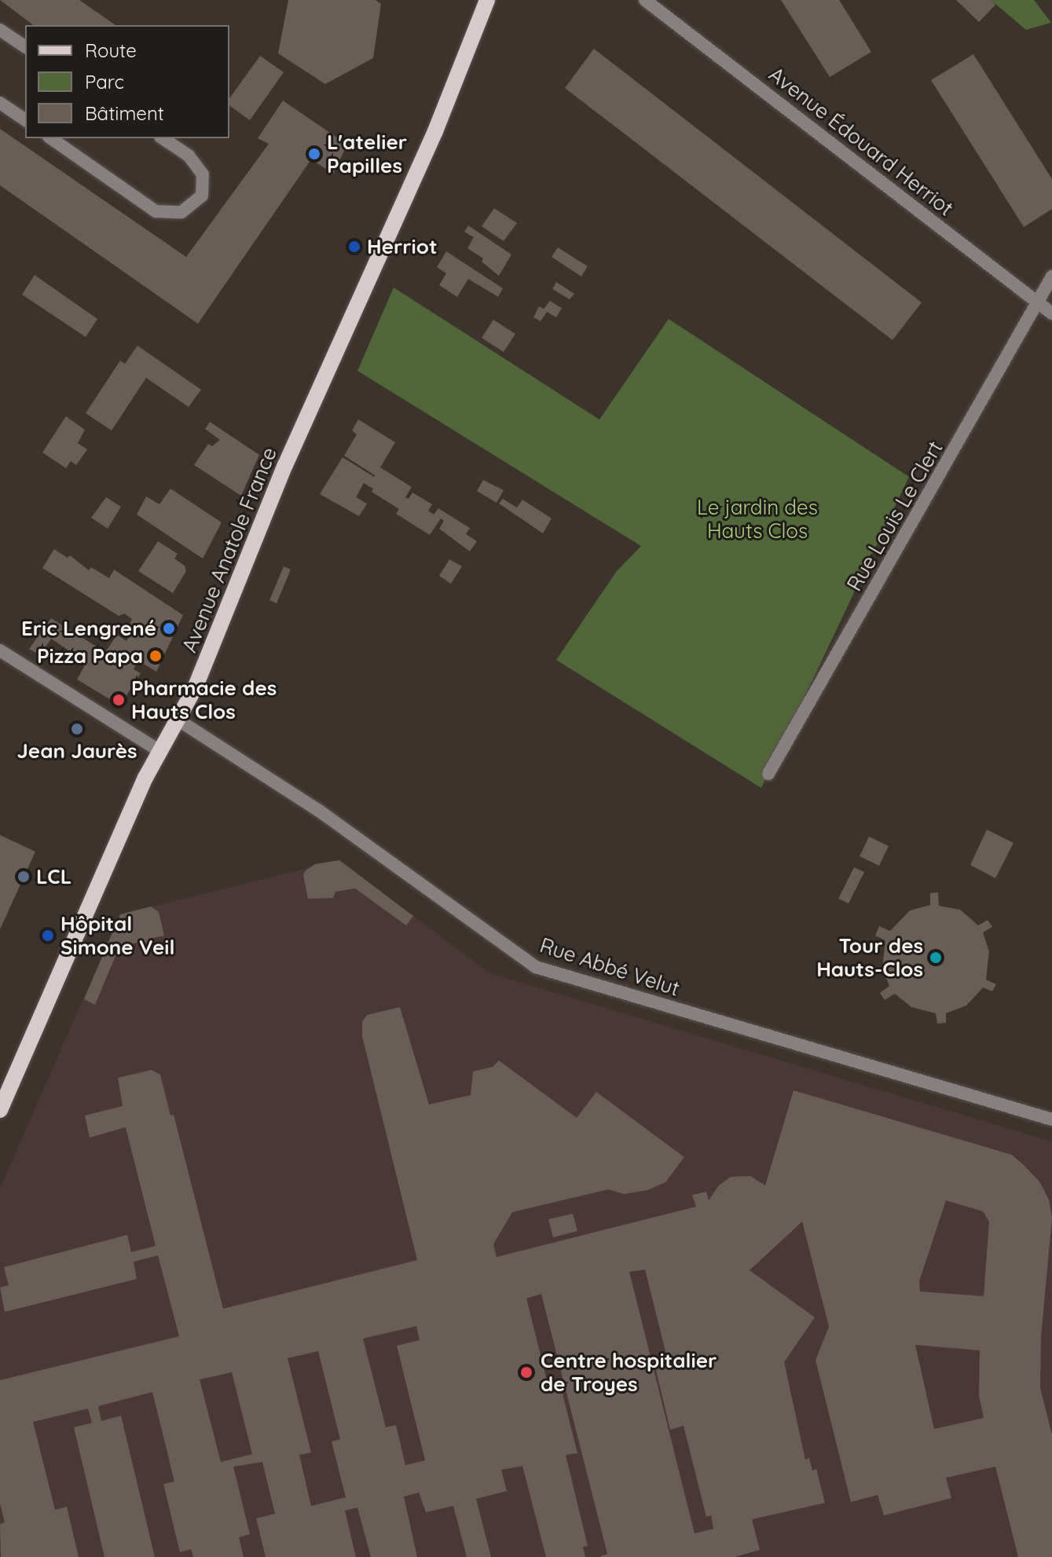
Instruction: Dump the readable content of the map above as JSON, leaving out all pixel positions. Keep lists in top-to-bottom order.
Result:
{
  "streets": {
    "main road": ["Avenue Anatole France"],
    "street": ["Avenue Édouard Herriot", "Rue Louis Le Clert", "Rue Abbé Velut"]
  },
  "crossings": [
    ["Avenue Édouard Herriot", "Rue Louis Le Clert"],
    ["Avenue Anatole France", "Rue Abbé Velut"]
  ],
  "parks": ["Le jardin des Hauts Clos"],
  "places": [
    "L'atelier Papilles",
    "Herriot",
    "Eric Lengrené",
    "Pizza Papa",
    "Pharmacie des Hauts Clos",
    "Jean Jaurès",
    "LCL",
    "Hôpital Simone Veil",
    "Tour des Hauts-Clos",
    "Centre hospitalier de Troyes"
  ],
  "legend": ["Route", "Parc", "Bâtiment"]
}
